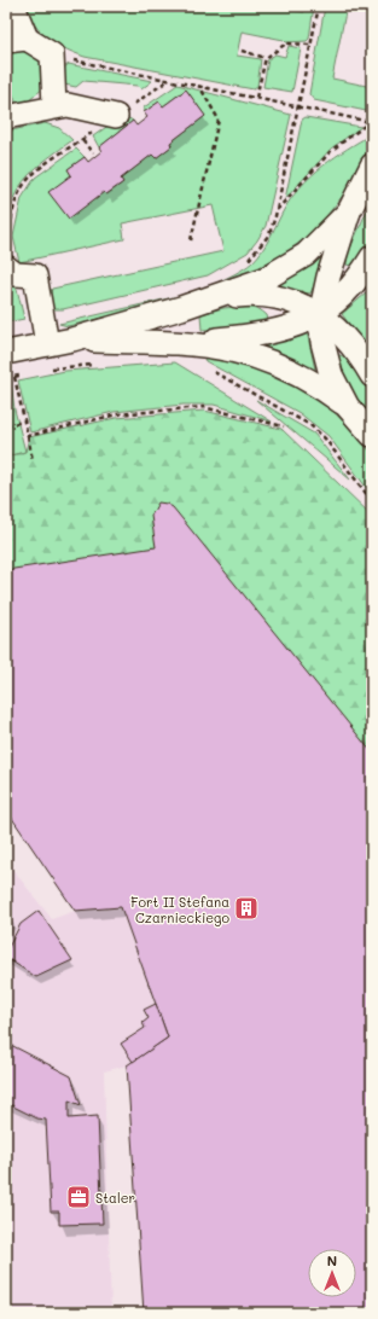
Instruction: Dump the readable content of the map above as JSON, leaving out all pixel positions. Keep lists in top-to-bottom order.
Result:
{
  "places": {
    "building": ["Fort II Stefana Czarnieckiego"],
    "office": ["Staler"]
  },
  "north": "top"
}
